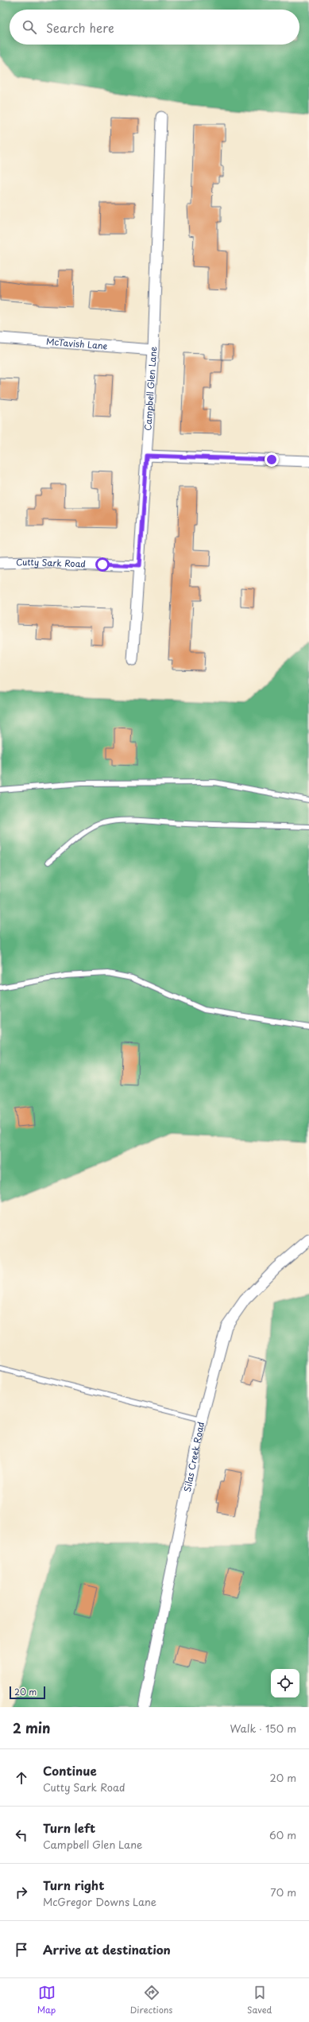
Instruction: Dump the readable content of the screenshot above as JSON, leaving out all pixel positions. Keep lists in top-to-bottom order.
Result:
{
  "streets": {
    "street": [
      "McTavish Lane",
      "Campbell Glen Lane",
      "Cutty Sark Road",
      "Silas Creek Road"
    ]
  },
  "crossings": [
    ["McTavish Lane", "Campbell Glen Lane"],
    ["Campbell Glen Lane", "Cutty Sark Road"]
  ],
  "scale_bar": "20 m",
  "page": {
    "search": "Search here",
    "scale": "20 m",
    "heading": ["2 min", "Walk · 150 m"],
    "list": [
      ["Continue", "Cutty Sark Road", "20 m"],
      ["Turn left", "Campbell Glen Lane", "60 m"],
      ["Turn right", "McGregor Downs Lane", "70 m"],
      "Arrive at destination"
    ],
    "nav": ["Map", "Directions", "Saved"]
  }
}
